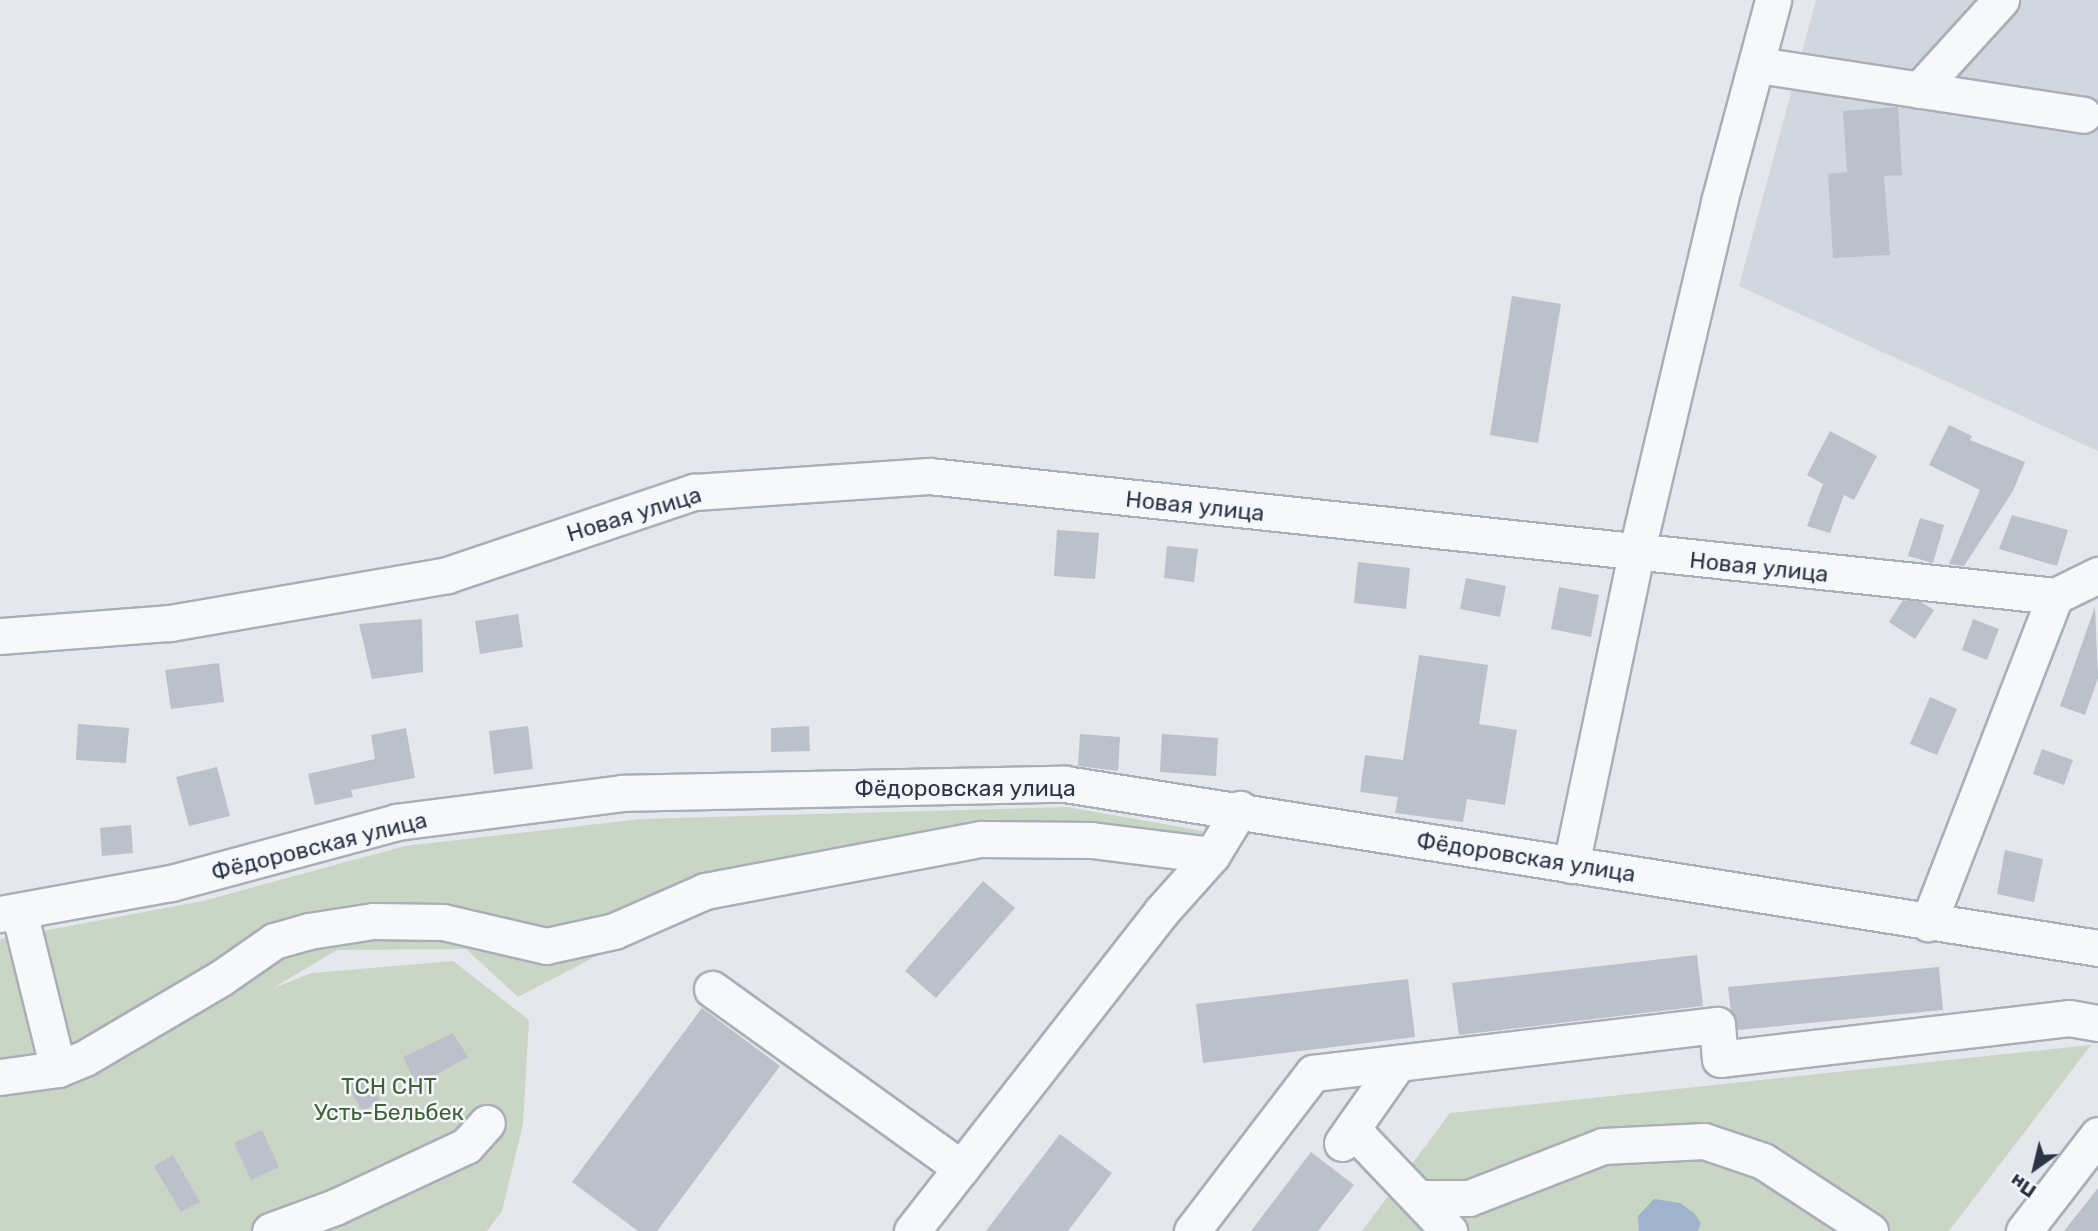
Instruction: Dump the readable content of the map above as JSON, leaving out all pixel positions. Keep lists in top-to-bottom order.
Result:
{
  "streets": {
    "street": ["Новая улица", "Фёдоровская улица"]
  },
  "parks": ["ТСН СНТ Усть-Бельбек"],
  "north": "bottom left"
}
